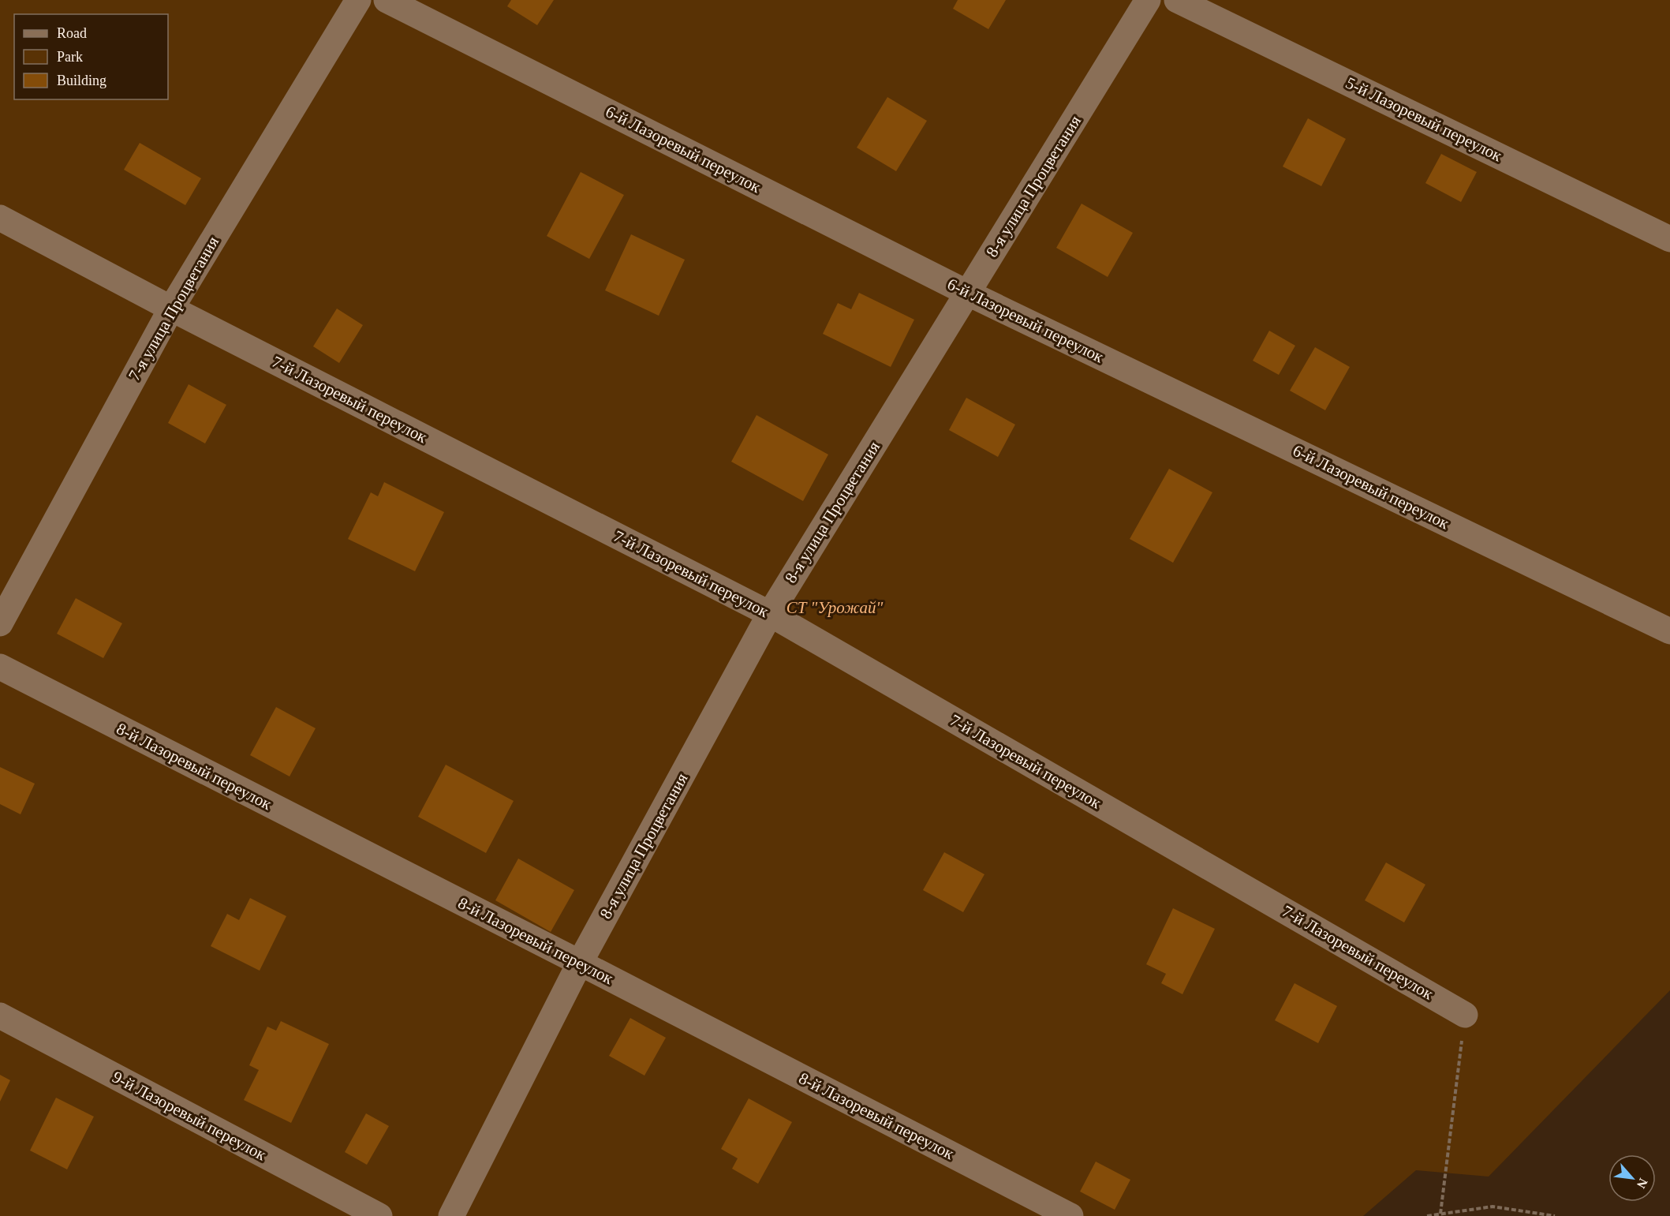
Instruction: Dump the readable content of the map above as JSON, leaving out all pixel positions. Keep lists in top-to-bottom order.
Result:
{
  "streets": {
    "lane": [
      "5-й Лазоревый переулок",
      "6-й Лазоревый переулок",
      "8-я улица Процветания",
      "7-я улица Процветания",
      "7-й Лазоревый переулок",
      "8-й Лазоревый переулок",
      "9-й Лазоревый переулок"
    ]
  },
  "crossings": [
    ["6-й Лазоревый переулок", "8-я улица Процветания"],
    ["8-я улица Процветания", "7-й Лазоревый переулок"],
    ["8-я улица Процветания", "8-й Лазоревый переулок"],
    ["7-я улица Процветания", "7-й Лазоревый переулок"]
  ],
  "parks": ["СТ \"Урожай\""],
  "legend": ["Road", "Park", "Building"],
  "north": "bottom right"
}
